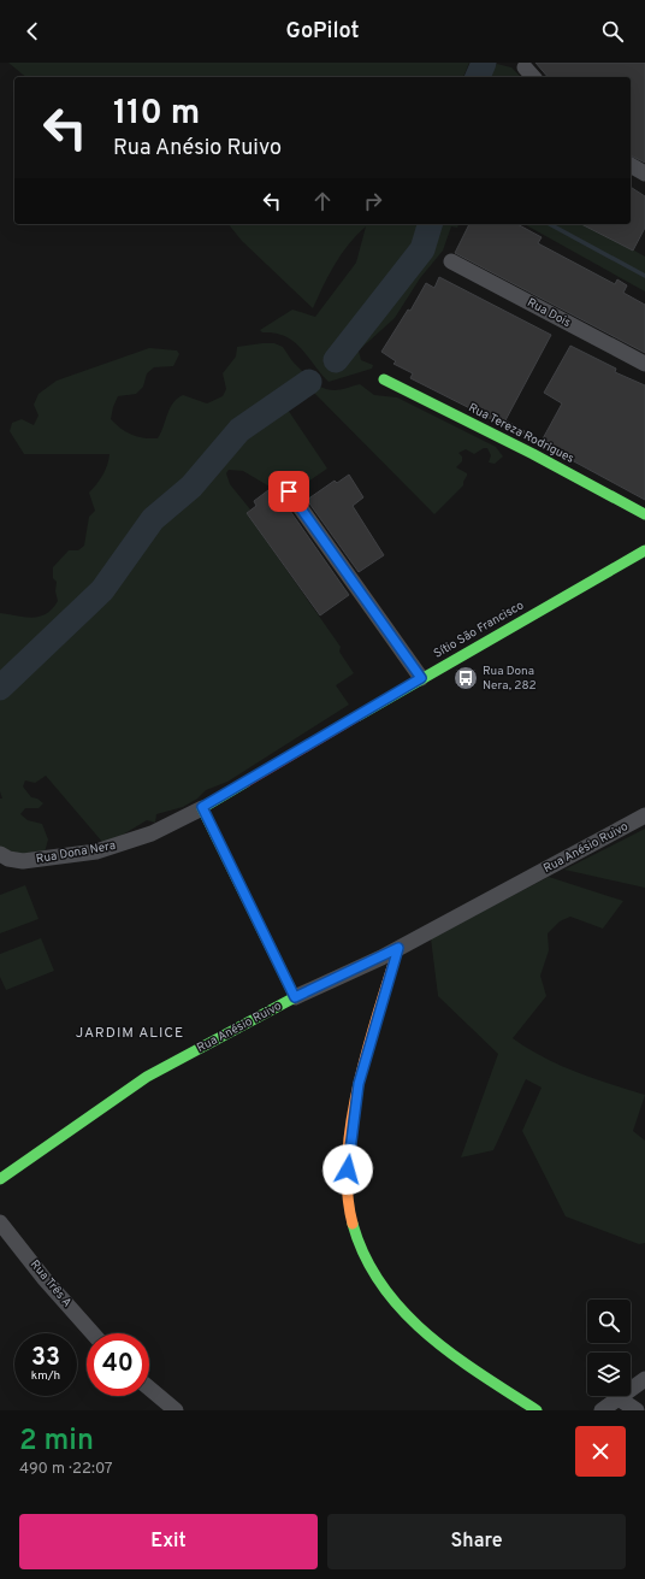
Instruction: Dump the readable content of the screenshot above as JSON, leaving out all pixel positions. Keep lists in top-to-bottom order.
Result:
{
  "streets": {
    "street": [
      "Rua Dois",
      "Rua Tereza Rodrigues",
      "Sítio São Francisco",
      "Rua Anésio Ruivo",
      "Rua Dona Nera",
      "Rua Três A"
    ]
  },
  "crossings": [
    ["Sítio São Francisco", "Rua Dona Nera"]
  ],
  "districts": ["JARDIM ALICE"],
  "places": {
    "bus stop": ["Rua Dona Nera, 282"]
  },
  "page": {
    "header": "GoPilot",
    "turn": ["110 m", "Rua Anésio Ruivo"],
    "speed": "33 km/h",
    "limit": "40",
    "heading": ["2 min", "490 m · 22:07"],
    "buttons": ["Exit", "Share"]
  }
}
